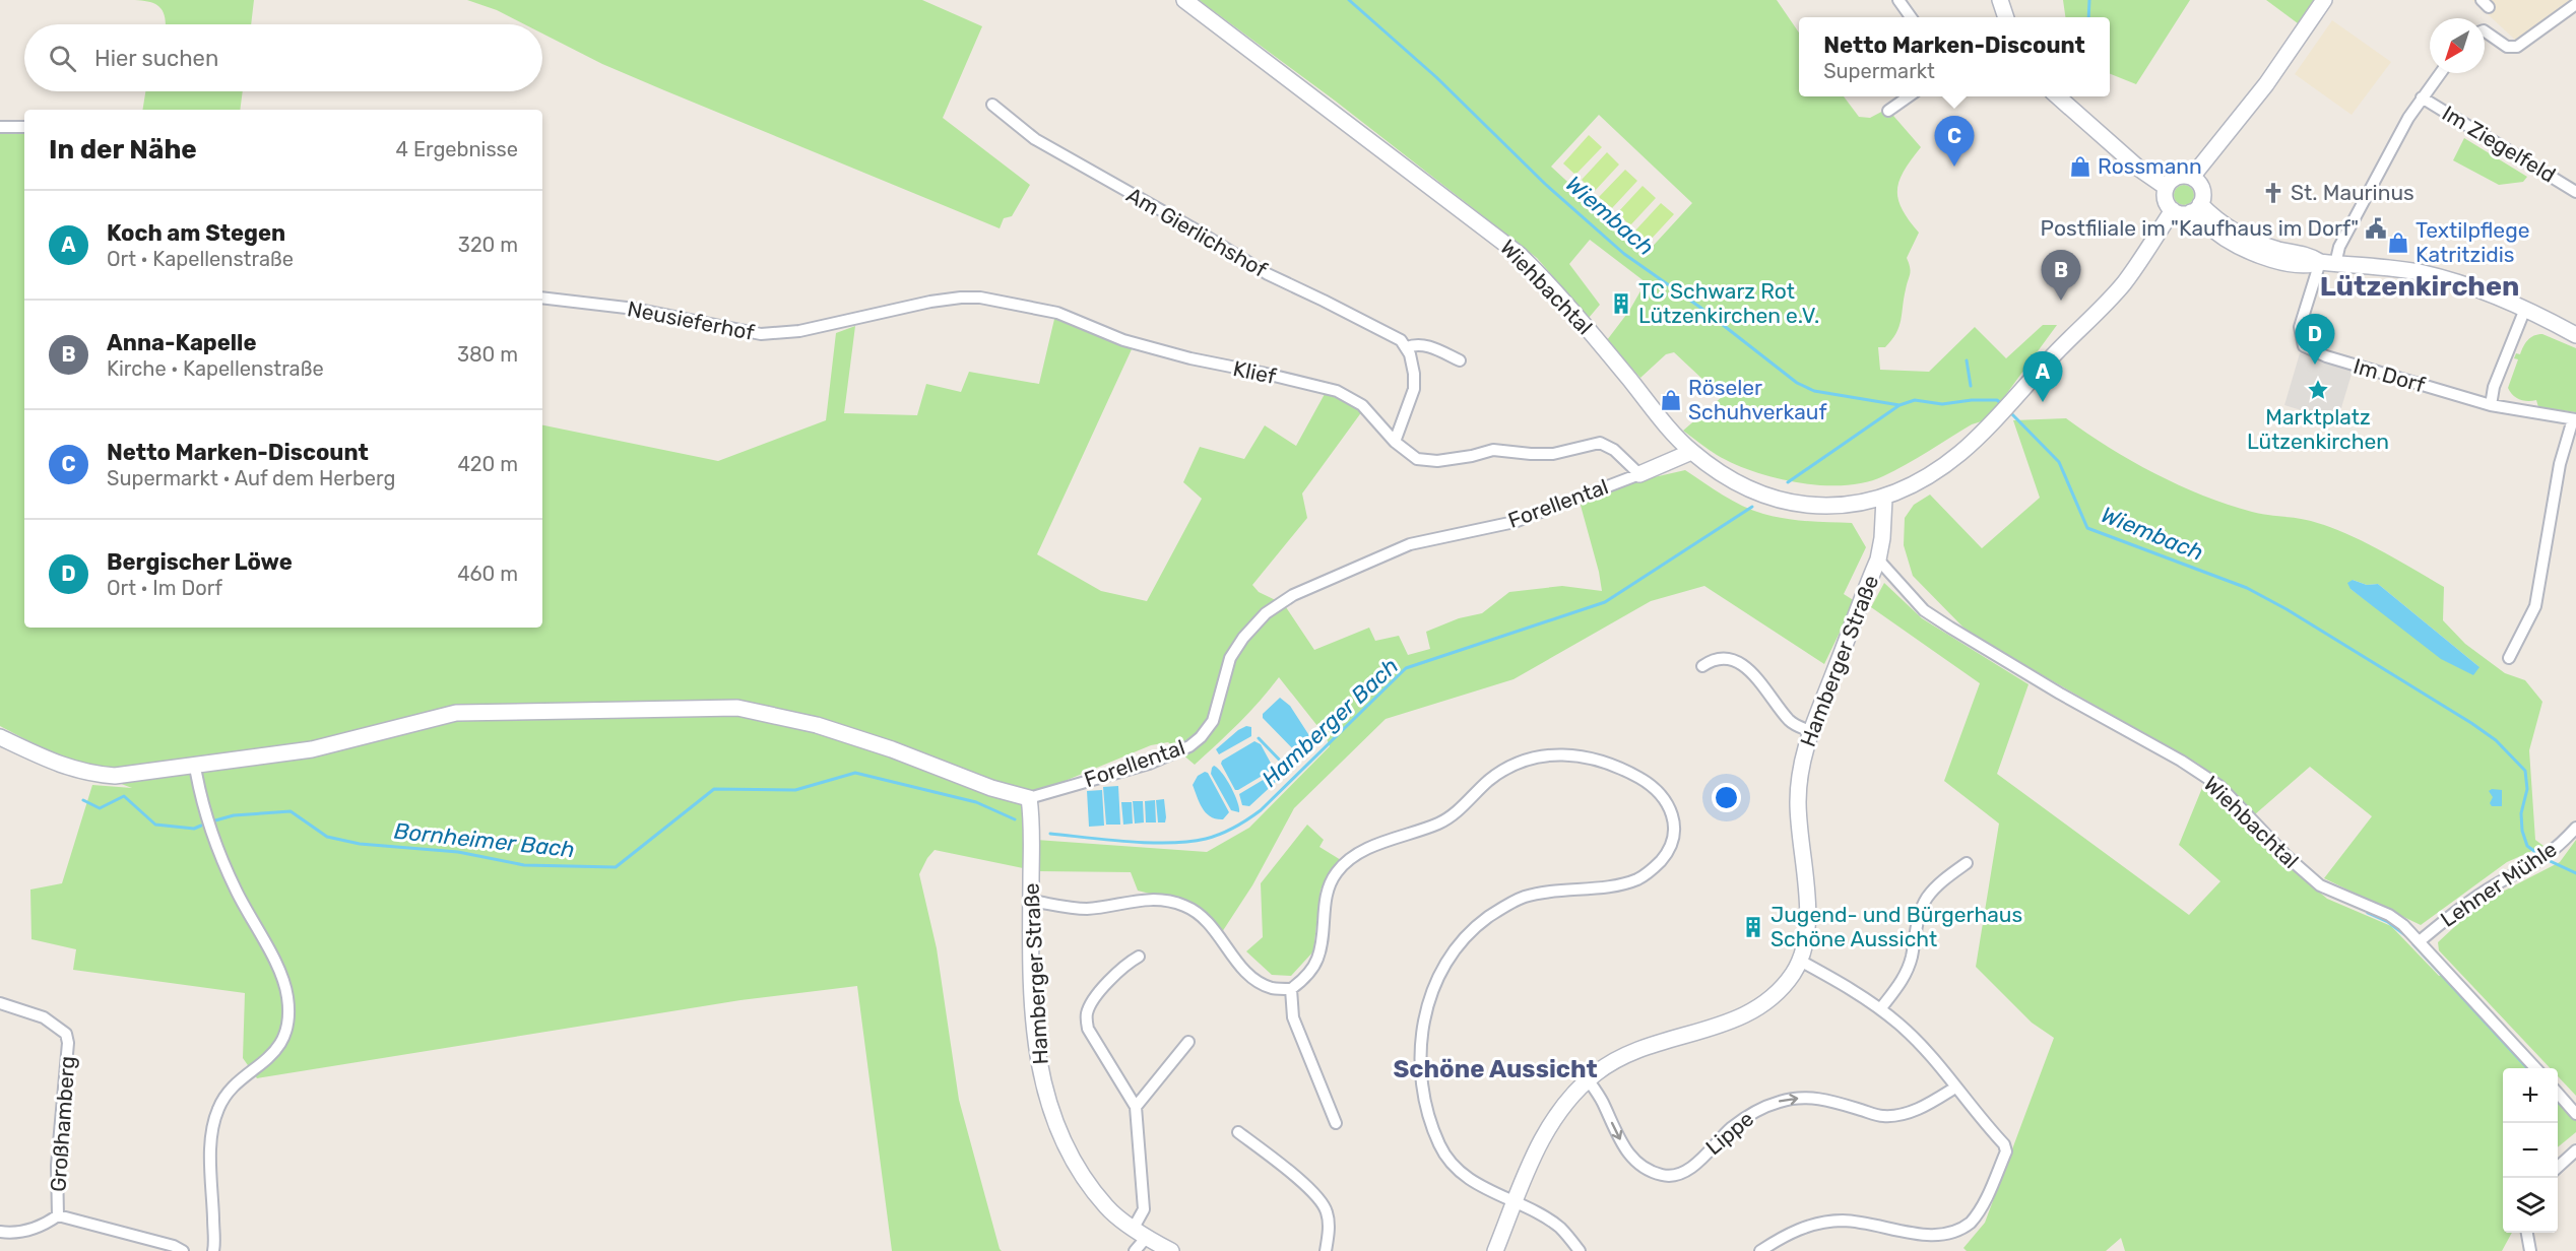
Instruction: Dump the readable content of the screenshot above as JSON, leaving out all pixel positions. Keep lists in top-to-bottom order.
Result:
{
  "streets": {
    "street": [
      "Im Ziegelfeld",
      "Am Gierlichshof",
      "Wiehbachtal",
      "Neusieferhof",
      "Klief",
      "Im Dorf",
      "Forellental",
      "Hamberger Straße",
      "Lehner Mühle",
      "Großhamberg",
      "Lippe"
    ]
  },
  "crossings": [
    ["Im Ziegelfeld", "Im Dorf"],
    ["Wiehbachtal", "Forellental"],
    ["Wiehbachtal", "Hamberger Straße"],
    ["Wiehbachtal", "Lehner Mühle"],
    ["Neusieferhof", "Klief"],
    ["Klief", "Forellental"],
    ["Forellental", "Hamberger Straße"],
    ["Hamberger Straße", "Lippe"]
  ],
  "one_way": ["Lippe"],
  "districts": ["Lützenkirchen", "Schöne Aussicht"],
  "water": ["Wiembach", "Hamberger Bach", "Bornheimer Bach"],
  "places": {
    "shop": ["Rossmann", "Textilpflege Katritzidis", "Röseler Schuhverkauf"],
    "church": ["St. Maurinus"],
    "public building": ["Postfiliale im \"Kaufhaus im Dorf\""],
    "building": ["TC Schwarz Rot Lützenkirchen e.V.", "Jugend- und Bürgerhaus Schöne Aussicht"],
    "place": ["Marktplatz Lützenkirchen"]
  },
  "north": "bottom left",
  "page": {
    "popup": ["Netto Marken-Discount", "Supermarkt"],
    "search": "Hier suchen",
    "heading": ["In der Nähe", "4 Ergebnisse"],
    "pins": [
      "C",
      "B",
      "D",
      "A"
    ],
    "list": [
      {
        "mark": "A",
        "name": "Koch am Stegen",
        "note": "Ort · Kapellenstraße",
        "value": "320 m"
      },
      {
        "mark": "B",
        "name": "Anna-Kapelle",
        "note": "Kirche · Kapellenstraße",
        "value": "380 m"
      },
      {
        "mark": "C",
        "name": "Netto Marken-Discount",
        "note": "Supermarkt · Auf dem Herberg",
        "value": "420 m"
      },
      {
        "mark": "D",
        "name": "Bergischer Löwe",
        "note": "Ort · Im Dorf",
        "value": "460 m"
      }
    ],
    "map_buttons": ["+", "−"]
  }
}
